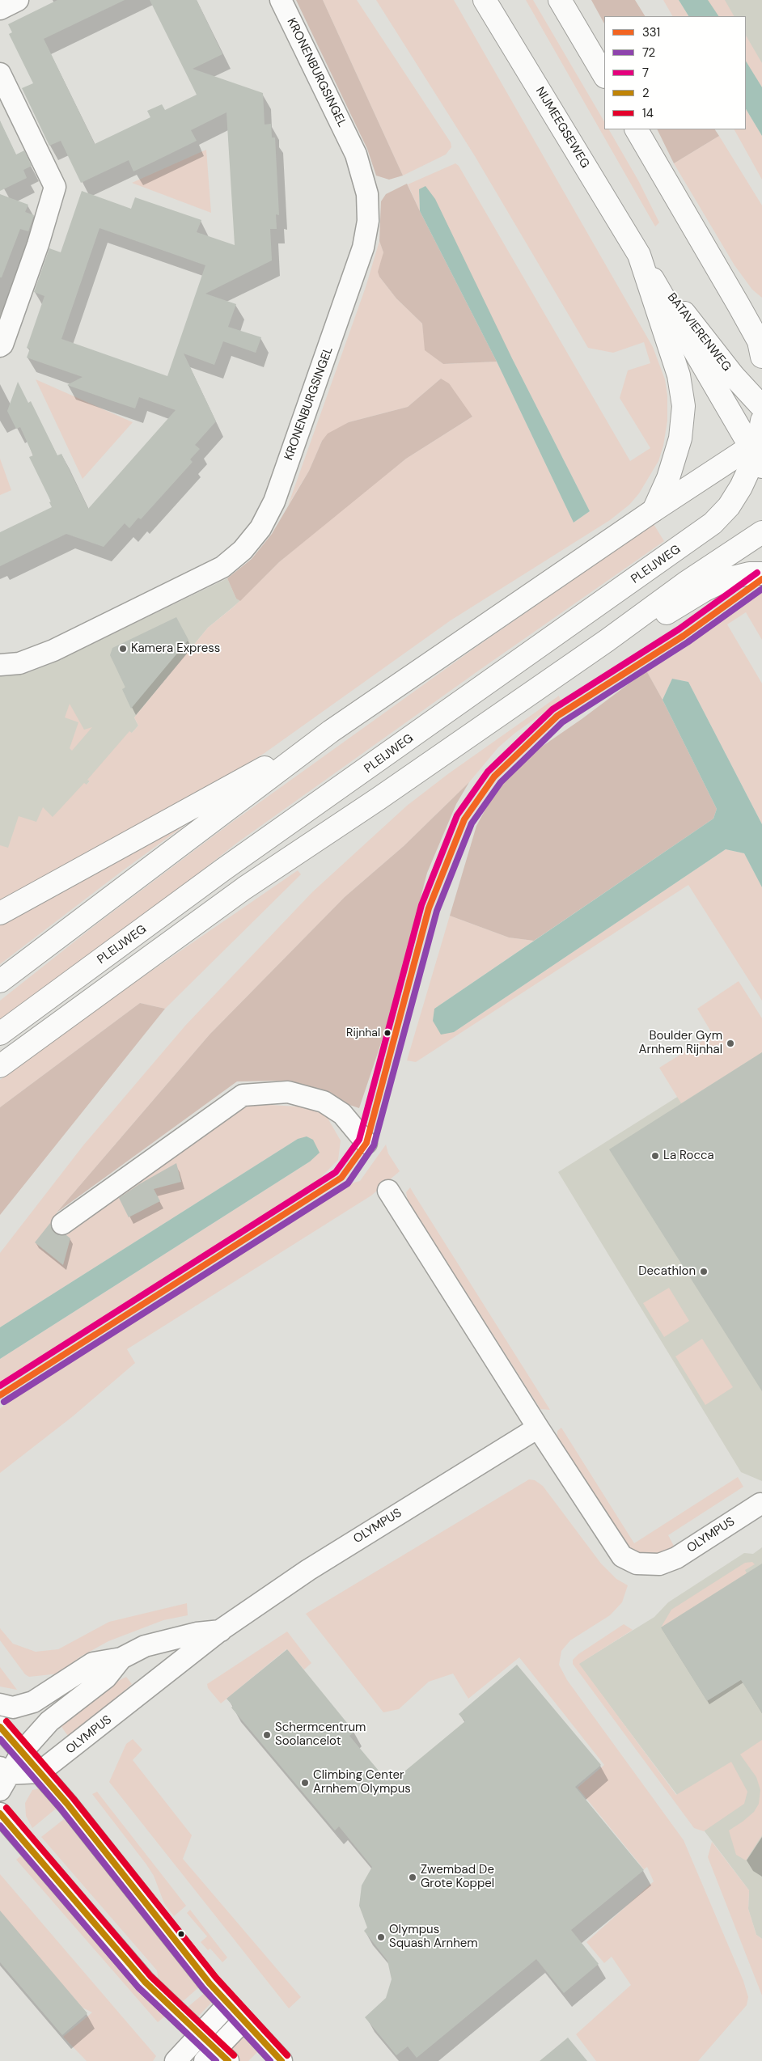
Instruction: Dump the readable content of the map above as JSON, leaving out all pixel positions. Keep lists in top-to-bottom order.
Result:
{
  "streets": {
    "main road": ["NIJMEEGSEWEG", "BATAVIERENWEG", "PLEIJWEG"],
    "street": ["KRONENBURGSINGEL", "OLYMPUS"]
  },
  "crossings": [
    ["NIJMEEGSEWEG", "BATAVIERENWEG"],
    ["NIJMEEGSEWEG", "PLEIJWEG"]
  ],
  "places": [
    "Kamera Express",
    "Rijnhal",
    "Boulder Gym Arnhem Rijnhal",
    "La Rocca",
    "Decathlon",
    "Schermcentrum Soolancelot",
    "Climbing Center Arnhem Olympus",
    "Zwembad De Grote Koppel",
    "Olympus Squash Arnhem"
  ],
  "lines": [
    "transit line 7",
    "transit line 331",
    "transit line 72",
    "transit line 14",
    "transit line 2"
  ],
  "legend": [
    "331",
    "72",
    "7",
    "2",
    "14"
  ]
}
